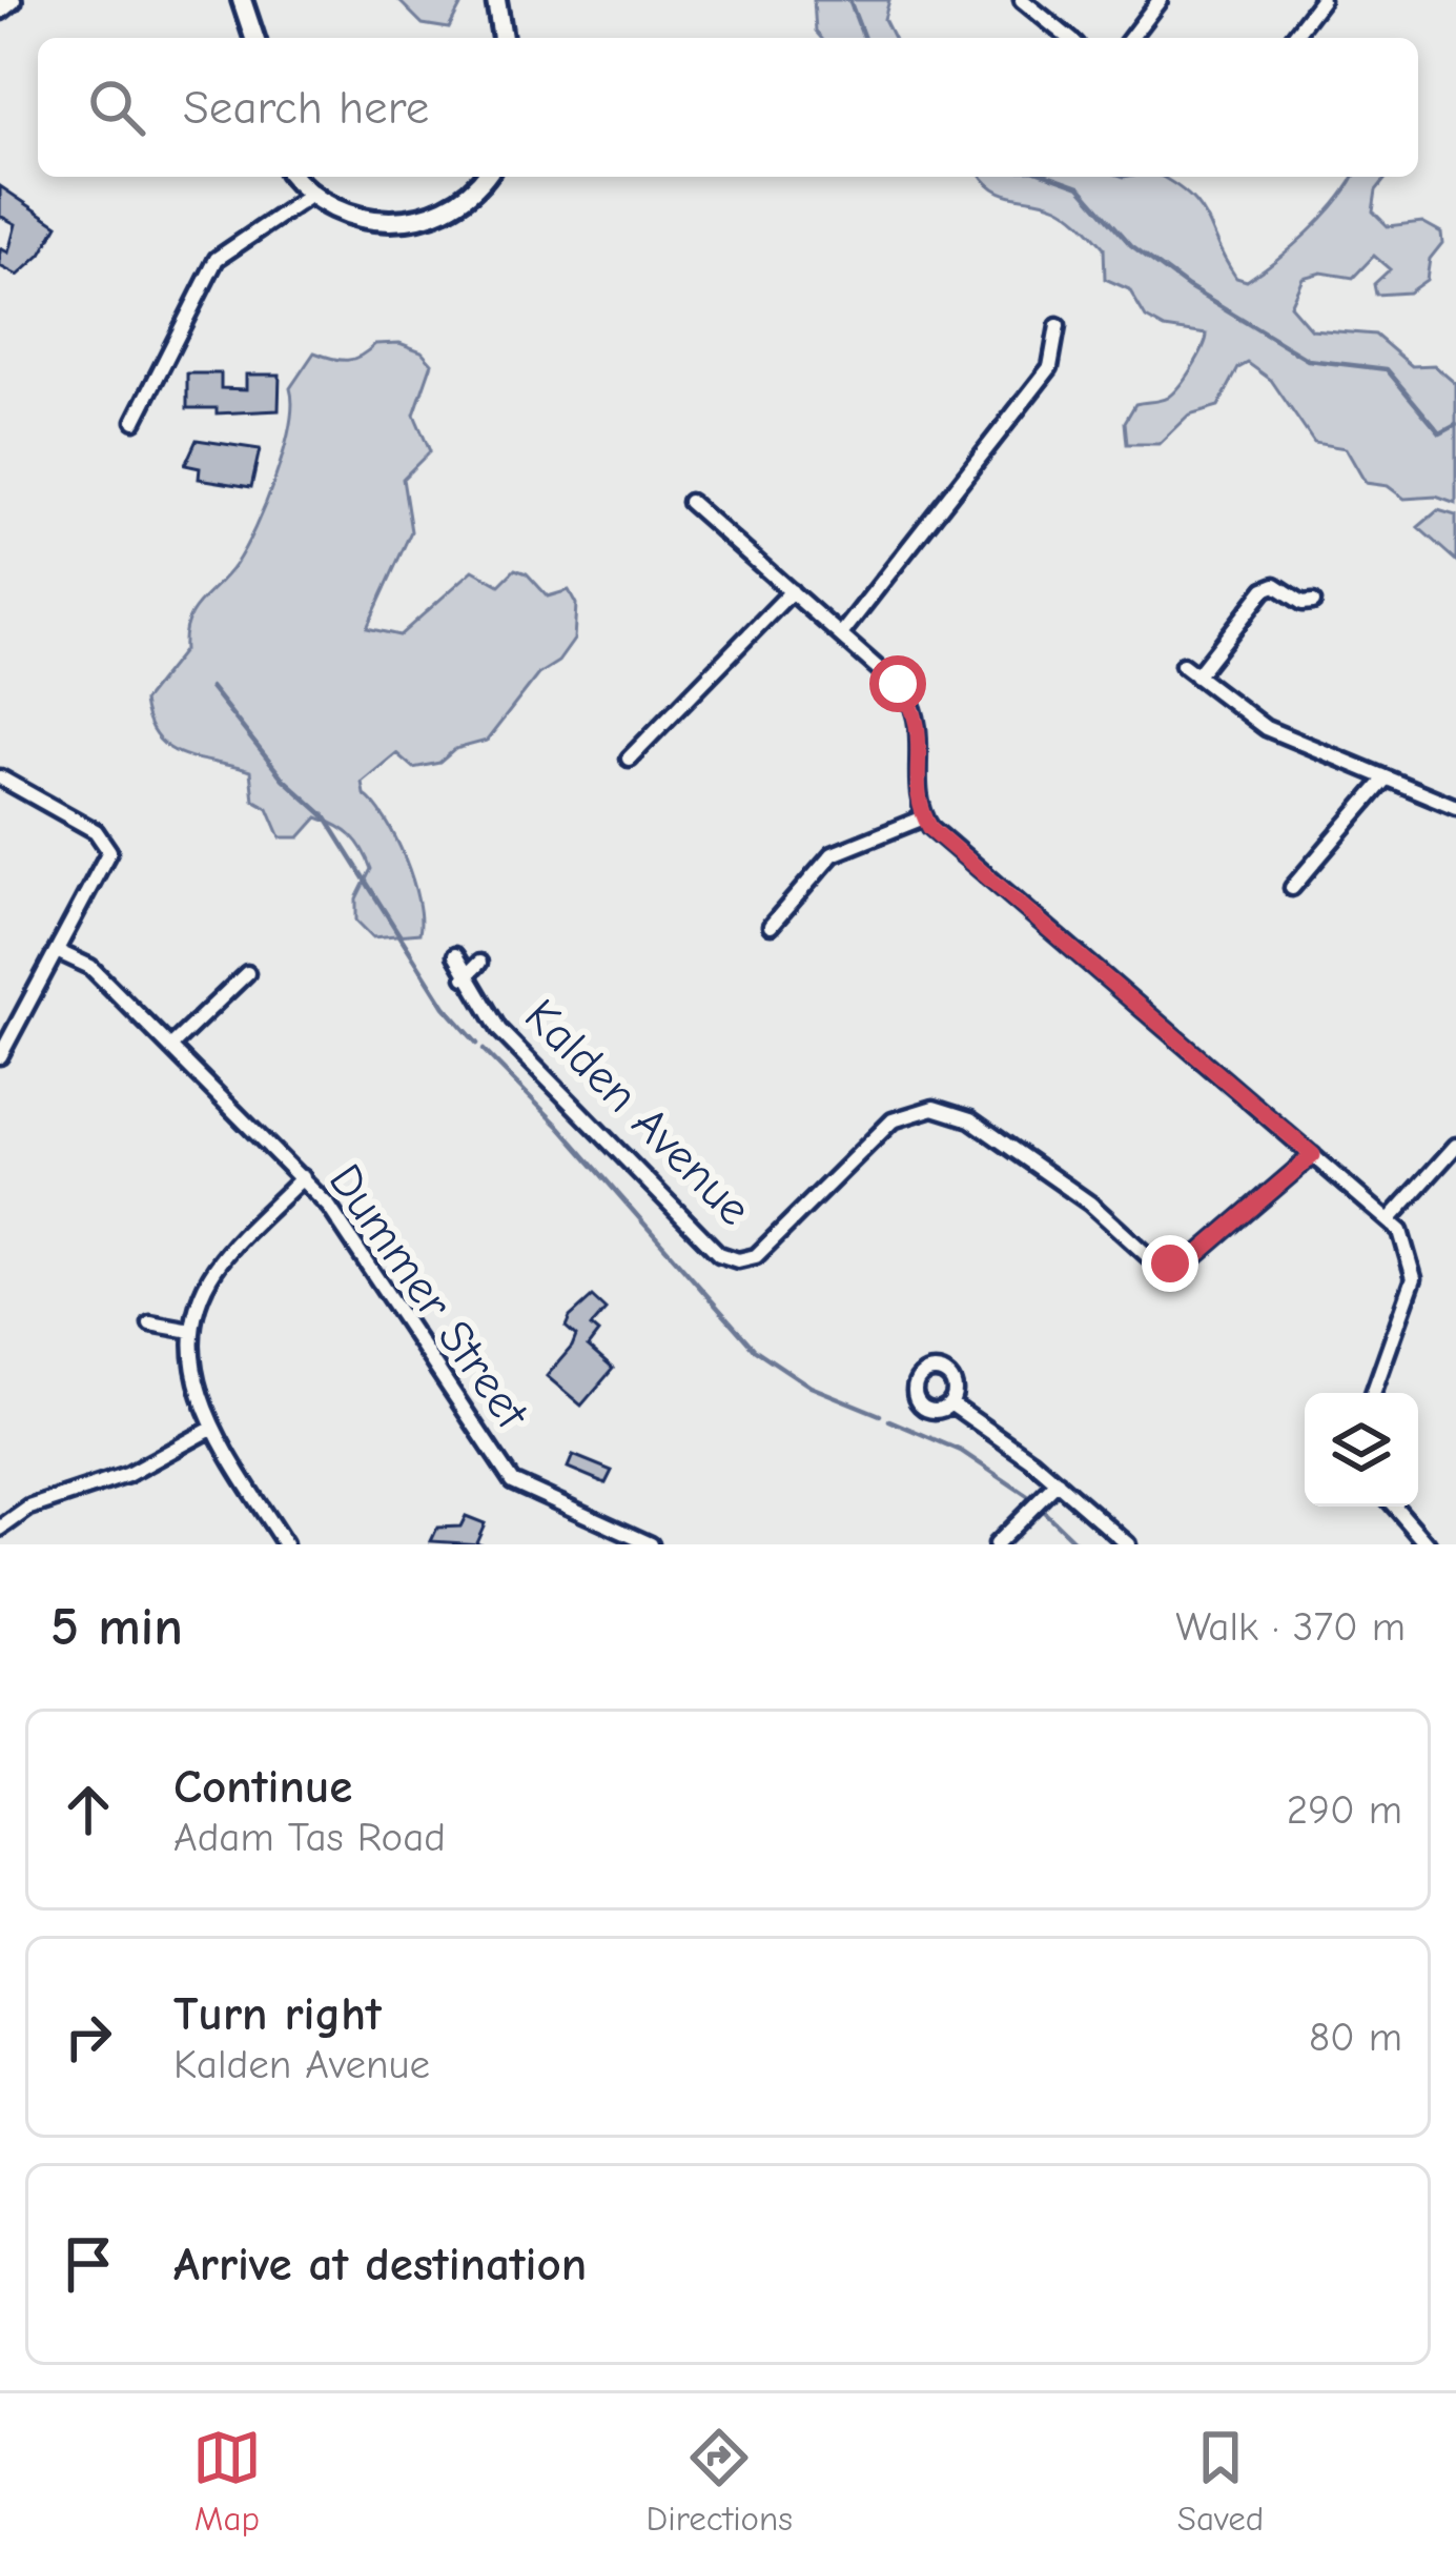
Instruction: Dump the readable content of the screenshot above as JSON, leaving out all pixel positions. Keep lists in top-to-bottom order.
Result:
{
  "streets": {
    "street": ["Kalden Avenue", "Dummer Street"]
  },
  "page": {
    "search": "Search here",
    "heading": ["5 min", "Walk · 370 m"],
    "list": [
      ["Continue", "Adam Tas Road", "290 m"],
      ["Turn right", "Kalden Avenue", "80 m"],
      "Arrive at destination"
    ],
    "nav": ["Map", "Directions", "Saved"]
  }
}
